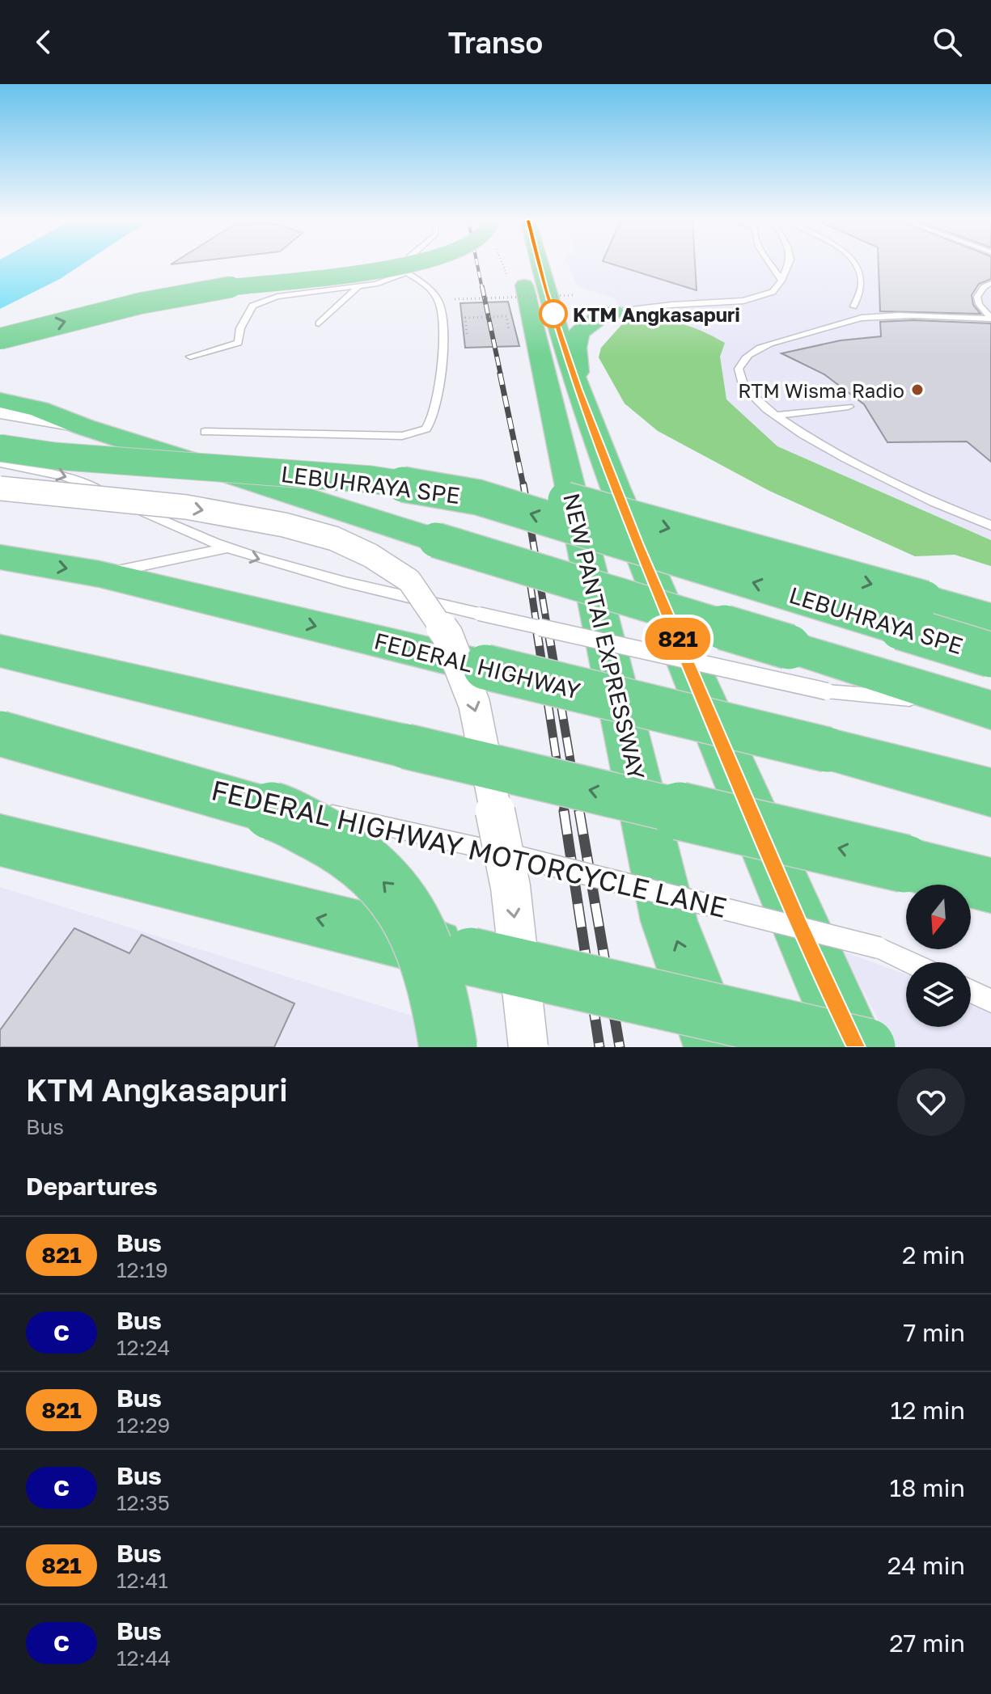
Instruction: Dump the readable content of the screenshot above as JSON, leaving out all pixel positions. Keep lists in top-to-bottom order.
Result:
{
  "streets": {
    "highway": ["LEBUHRAYA SPE", "NEW PANTAI EXPRESSWAY", "FEDERAL HIGHWAY"],
    "lane": ["FEDERAL HIGHWAY MOTORCYCLE LANE"]
  },
  "places": ["KTM Angkasapuri", "RTM Wisma Radio"],
  "lines": ["bus line 821"],
  "north": "bottom",
  "page": {
    "header": "Transo",
    "on_map": "821",
    "heading": [
      ["KTM Angkasapuri", "Bus"],
      "Departures"
    ],
    "list": [
      {
        "mark": "821",
        "name": "Bus",
        "note": "12:19",
        "value": "2 min"
      },
      {
        "mark": "C",
        "name": "Bus",
        "note": "12:24",
        "value": "7 min"
      },
      {
        "mark": "821",
        "name": "Bus",
        "note": "12:29",
        "value": "12 min"
      },
      {
        "mark": "C",
        "name": "Bus",
        "note": "12:35",
        "value": "18 min"
      },
      {
        "mark": "821",
        "name": "Bus",
        "note": "12:41",
        "value": "24 min"
      },
      {
        "mark": "C",
        "name": "Bus",
        "note": "12:44",
        "value": "27 min"
      }
    ]
  }
}
